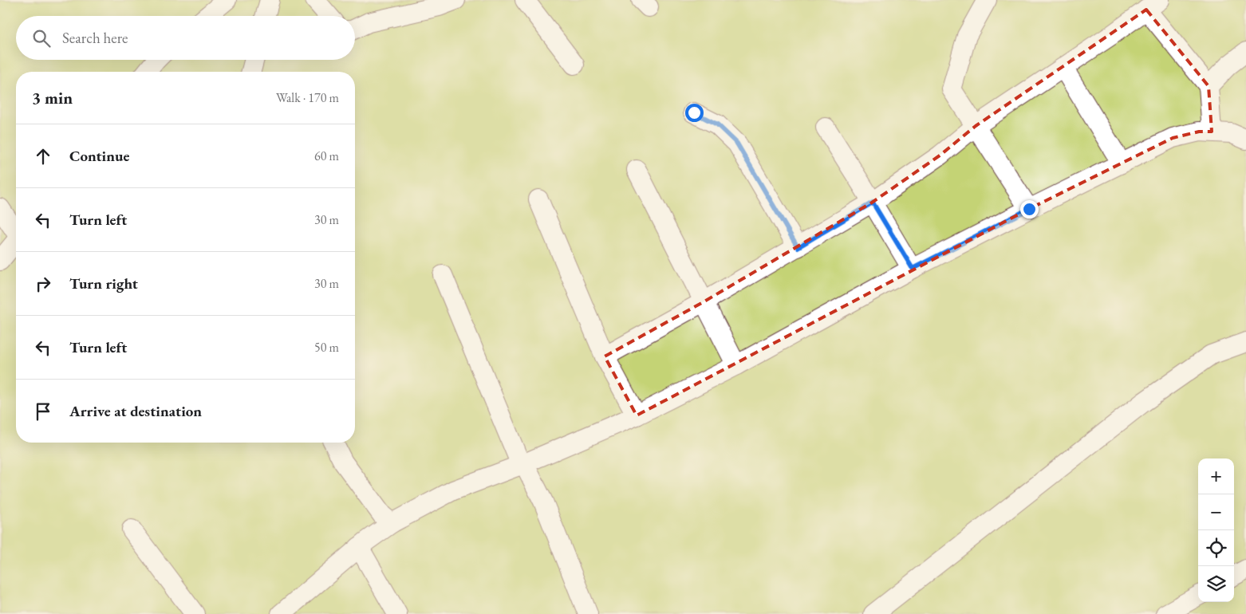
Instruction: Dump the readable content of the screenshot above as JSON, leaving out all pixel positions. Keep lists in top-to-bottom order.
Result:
{
  "page": {
    "search": "Search here",
    "heading": ["3 min", "Walk · 170 m"],
    "list": [
      ["Continue", "60 m"],
      ["Turn left", "30 m"],
      ["Turn right", "30 m"],
      ["Turn left", "50 m"],
      "Arrive at destination"
    ],
    "map_buttons": ["+", "−"]
  }
}
